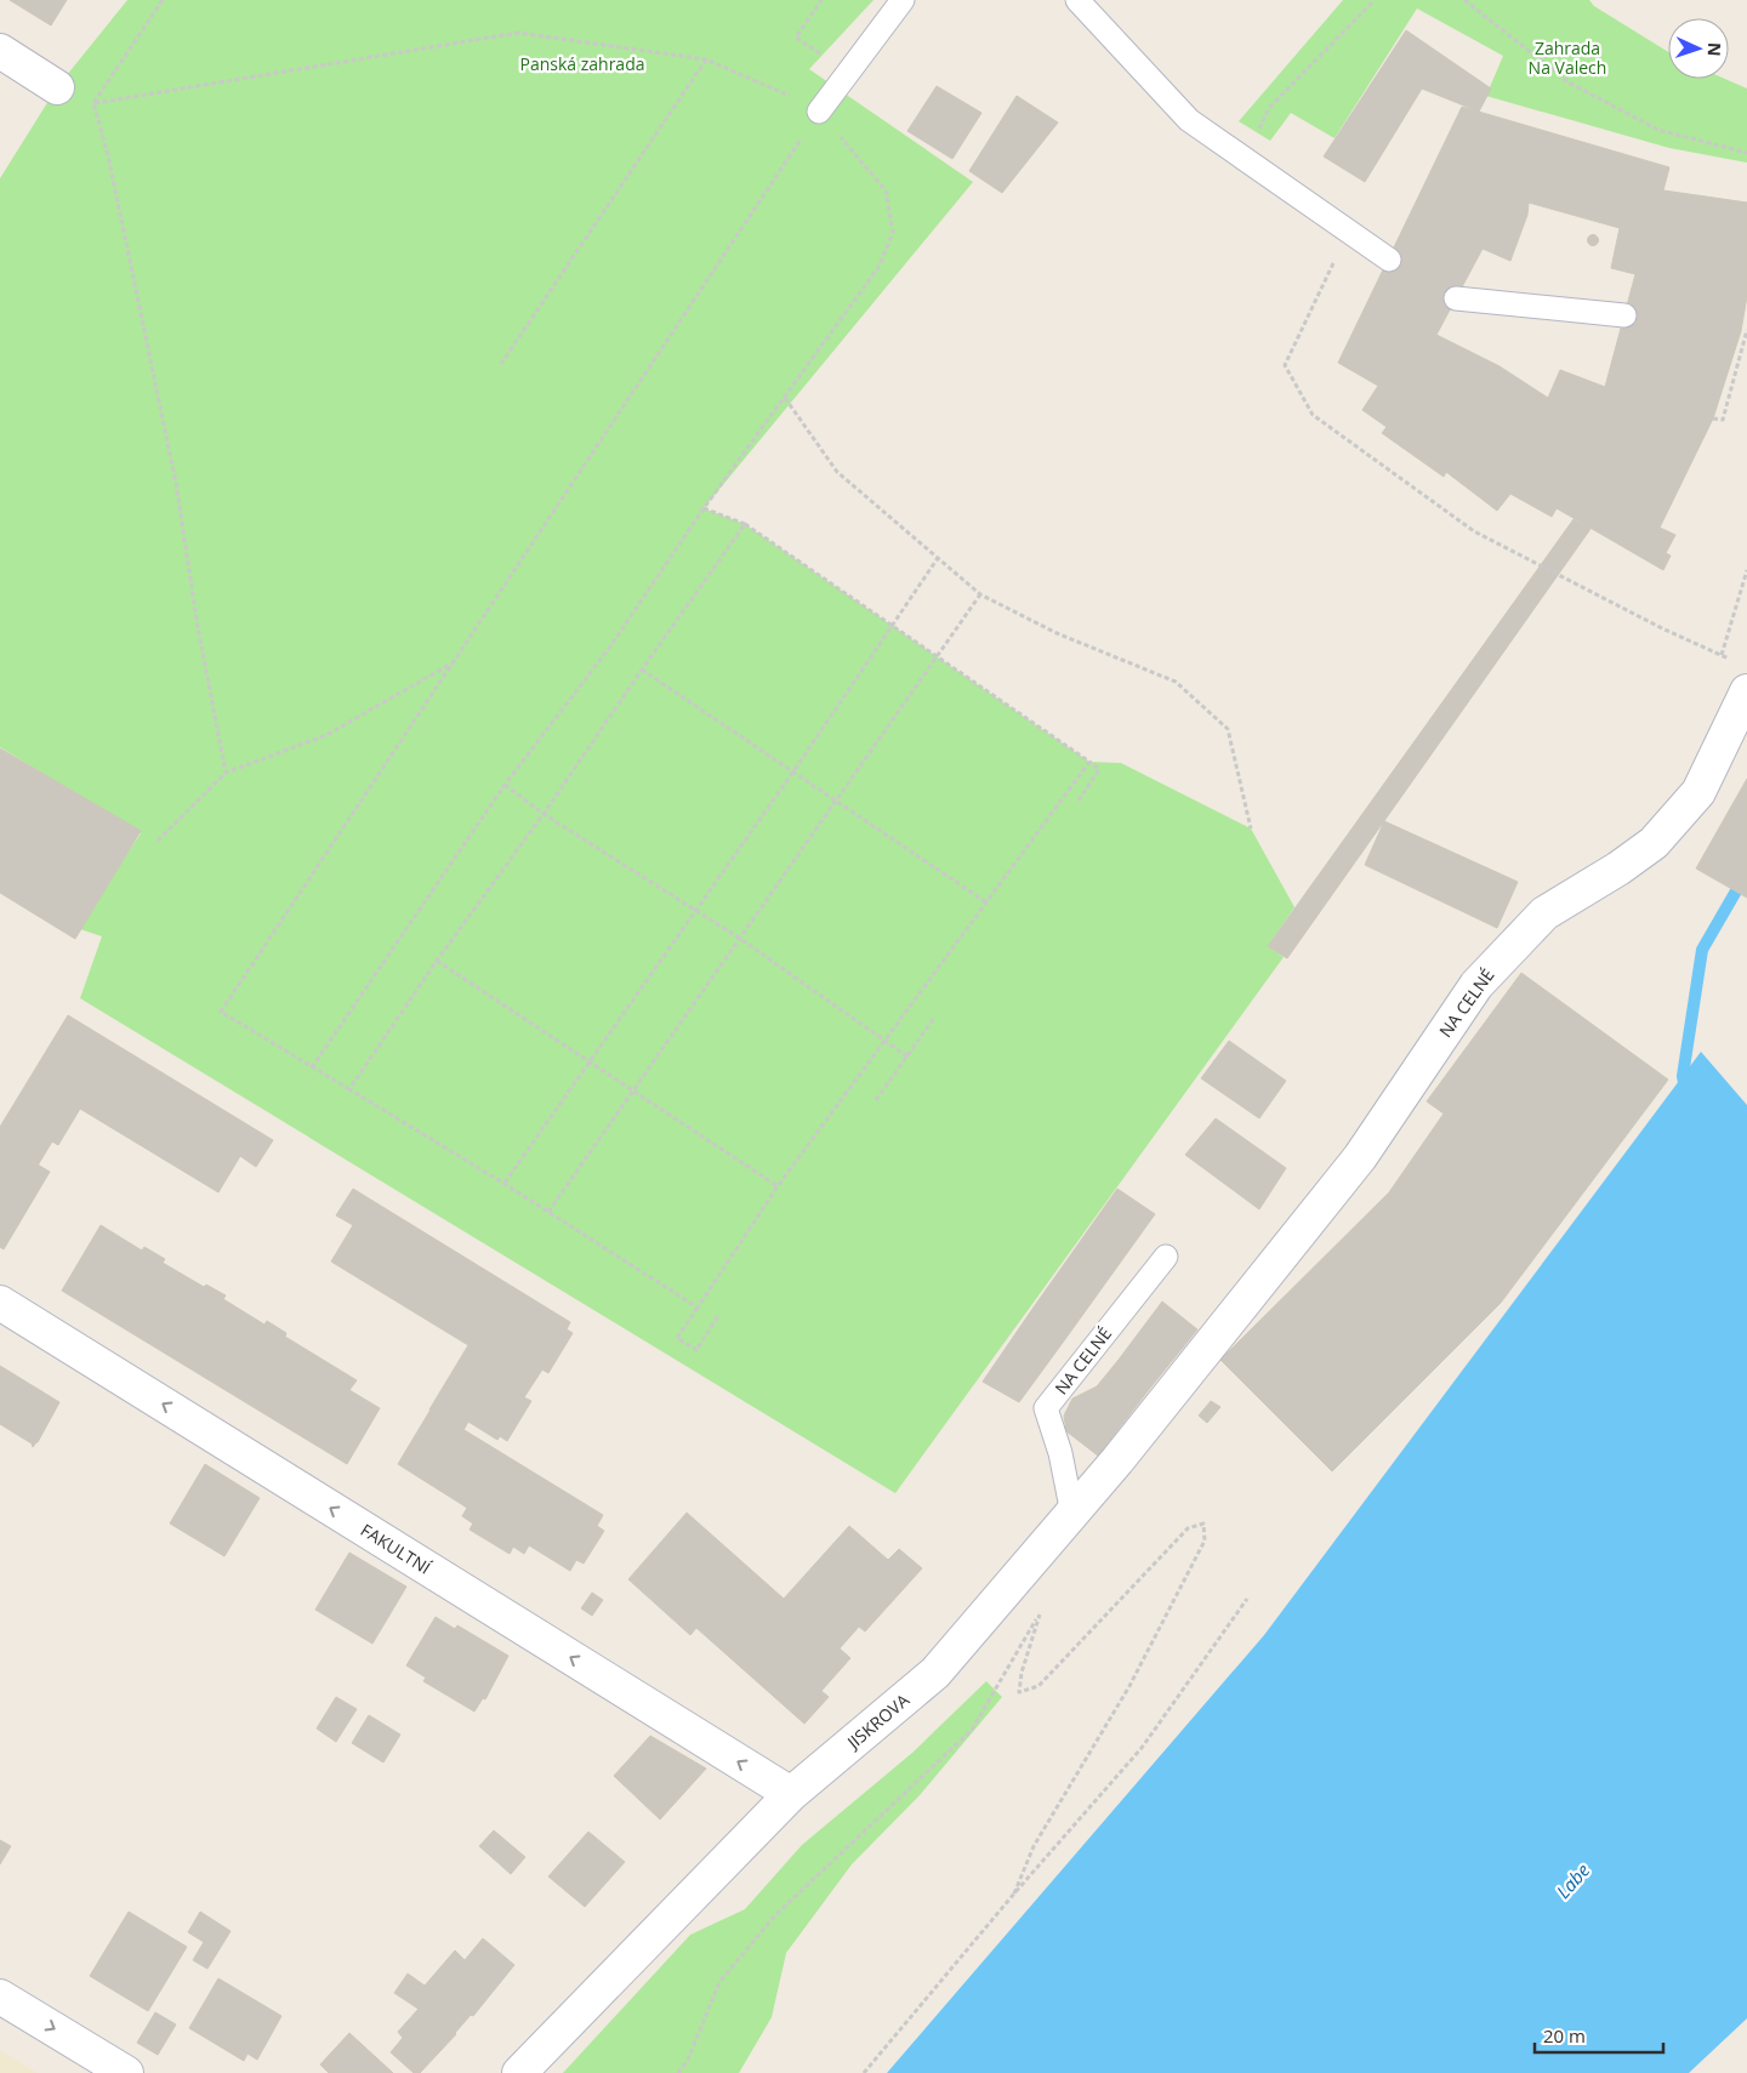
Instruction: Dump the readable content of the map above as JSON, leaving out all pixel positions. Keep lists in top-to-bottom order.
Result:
{
  "streets": {
    "street": ["NA CELNÉ", "FAKULTNÍ", "JISKROVA"]
  },
  "crossings": [
    ["NA CELNÉ", "JISKROVA"],
    ["FAKULTNÍ", "JISKROVA"]
  ],
  "one_way": ["FAKULTNÍ"],
  "water": ["Labe"],
  "parks": ["Zahrada Na Valech", "Panská zahrada"],
  "scale_bar": "20 m",
  "north": "right"
}
